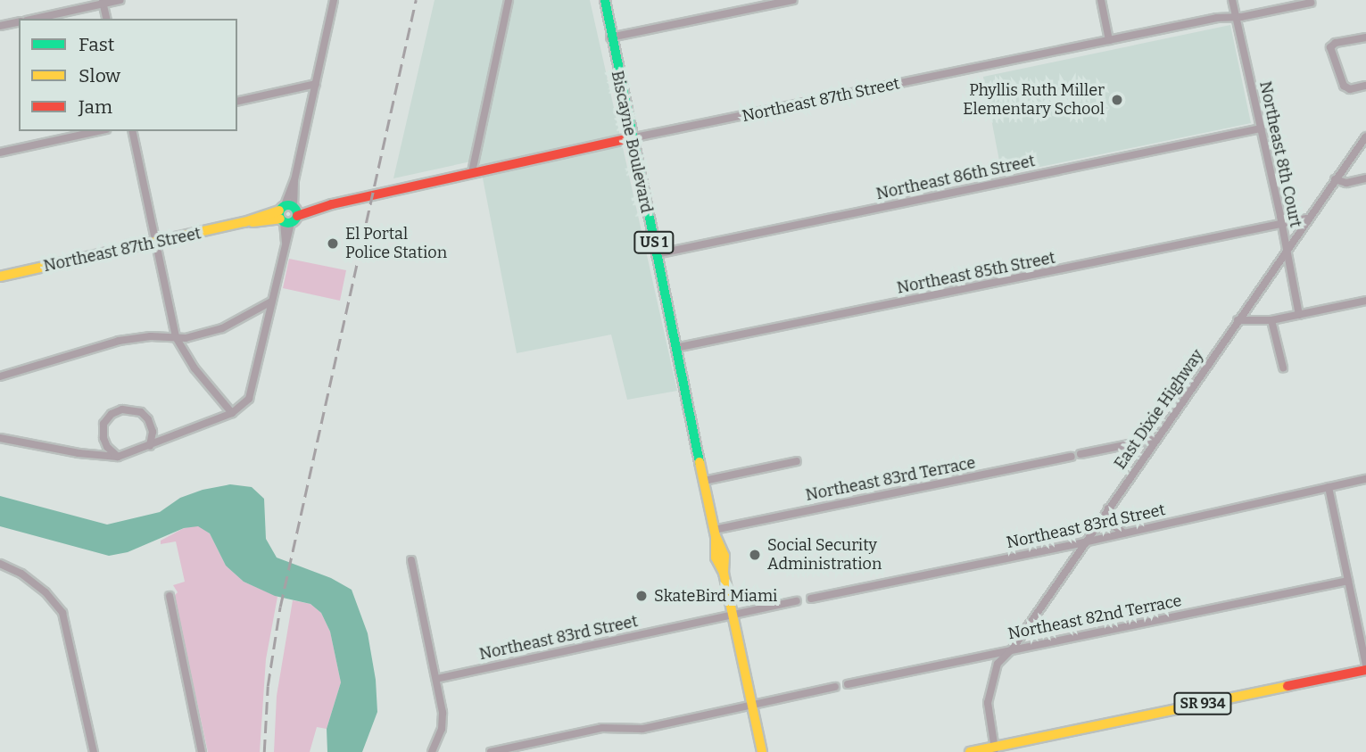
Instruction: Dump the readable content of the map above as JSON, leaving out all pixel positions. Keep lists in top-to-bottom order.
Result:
{
  "streets": {
    "main road": [
      "Northeast 87th Street",
      "Biscayne Boulevard",
      "US 1",
      "SR 934"
    ],
    "street": [
      "Northeast 8th Court",
      "Northeast 86th Street",
      "Northeast 85th Street",
      "East Dixie Highway",
      "Northeast 83rd Terrace",
      "Northeast 83rd Street",
      "Northeast 82nd Terrace"
    ]
  },
  "crossings": [
    ["Northeast 87th Street", "Biscayne Boulevard"],
    ["Northeast 87th Street", "Northeast 8th Court"],
    ["Biscayne Boulevard", "Northeast 86th Street"],
    ["Biscayne Boulevard", "Northeast 85th Street"],
    ["Biscayne Boulevard", "Northeast 83rd Terrace"],
    ["Biscayne Boulevard", "Northeast 83rd Street"],
    ["Northeast 8th Court", "Northeast 86th Street"],
    ["Northeast 8th Court", "Northeast 85th Street"],
    ["Northeast 8th Court", "East Dixie Highway"],
    ["Northeast 85th Street", "East Dixie Highway"],
    ["East Dixie Highway", "Northeast 83rd Street"],
    ["East Dixie Highway", "Northeast 82nd Terrace"],
    ["East Dixie Highway", "SR 934"]
  ],
  "places": [
    "Phyllis Ruth Miller Elementary School",
    "El Portal Police Station",
    "Social Security Administration",
    "SkateBird Miami"
  ],
  "legend": ["Fast", "Slow", "Jam"]
}
